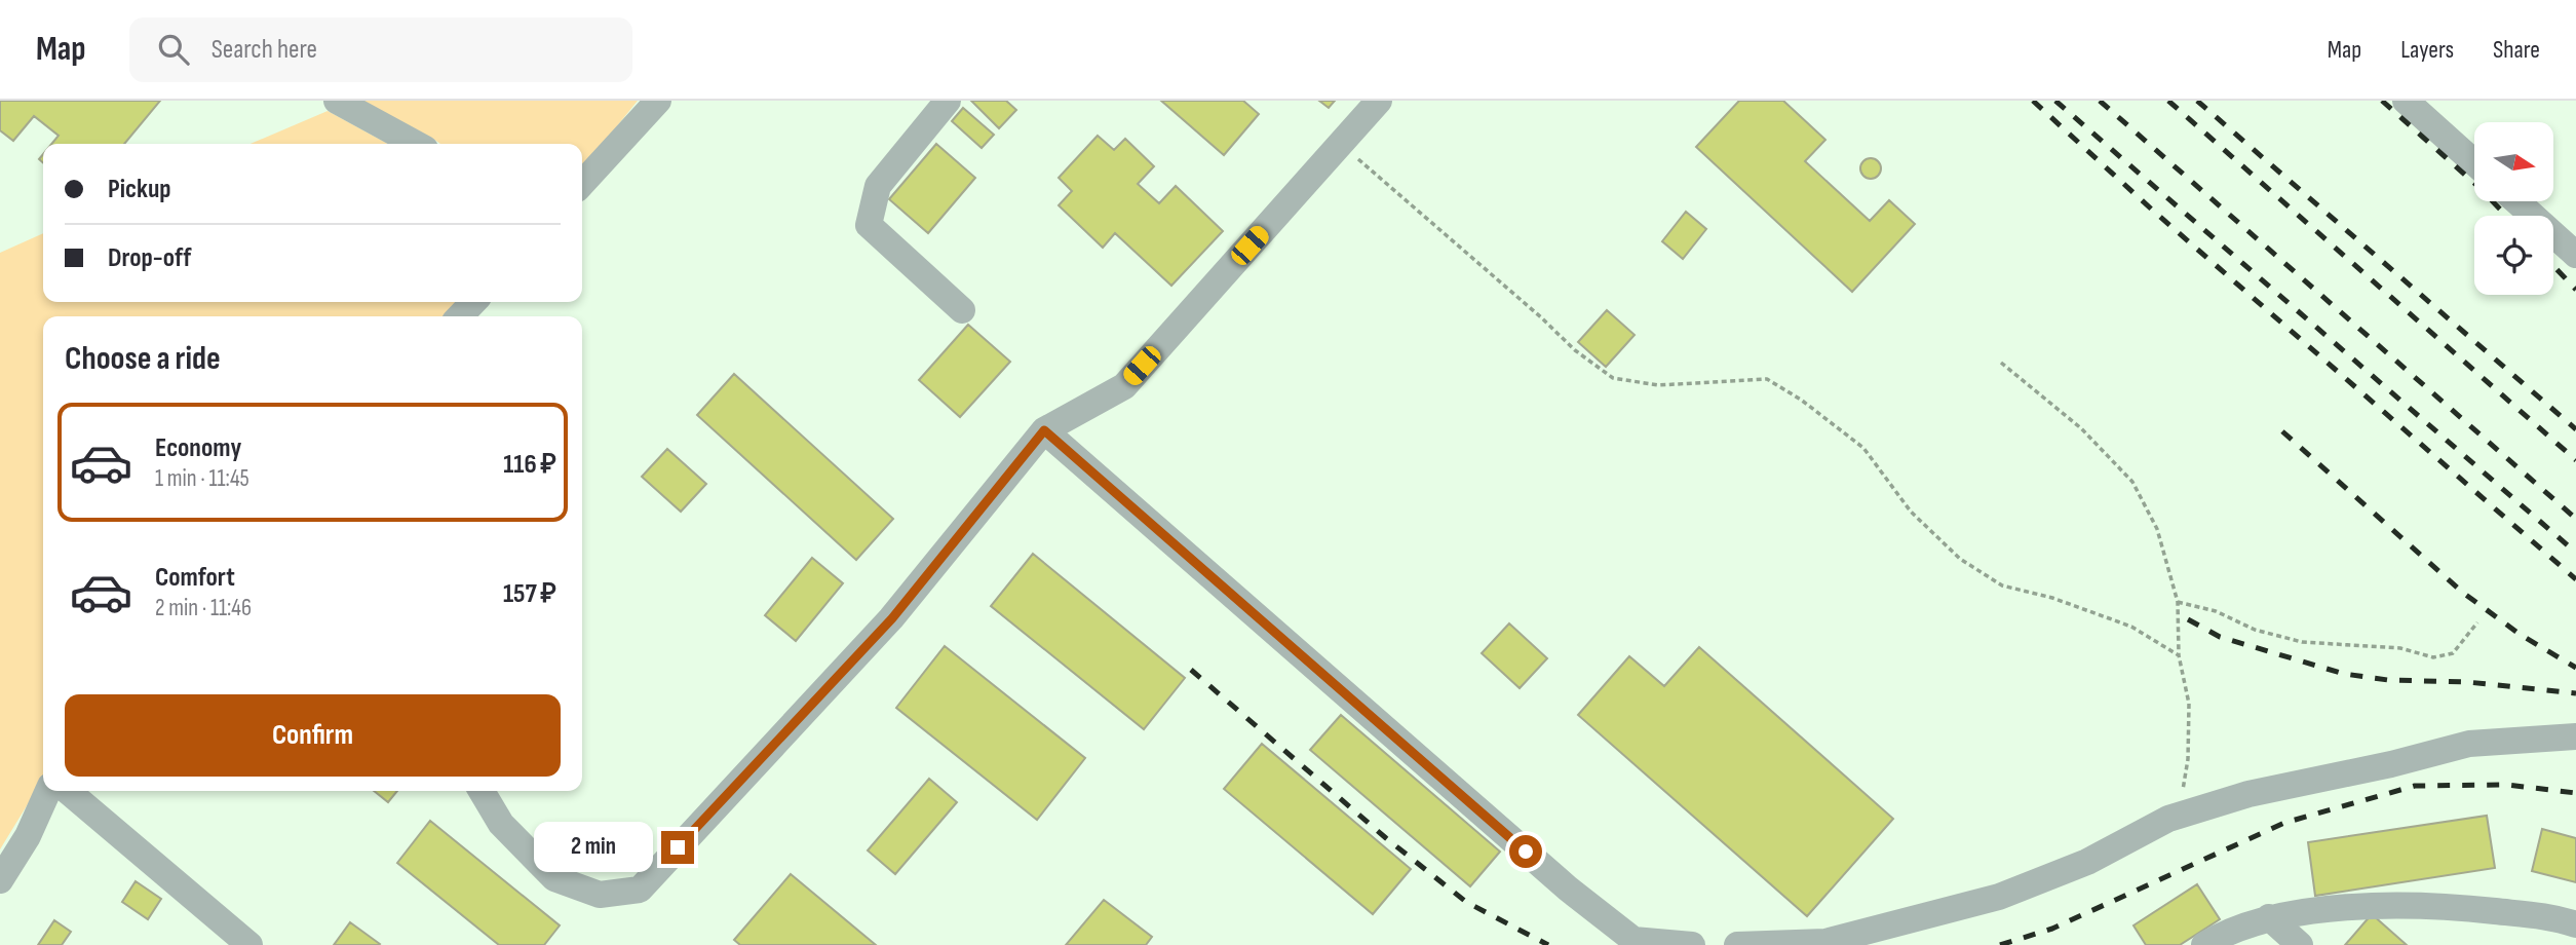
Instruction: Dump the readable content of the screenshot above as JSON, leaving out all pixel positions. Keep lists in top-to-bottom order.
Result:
{
  "north": "right",
  "page": {
    "header": "Map",
    "search": "Search here",
    "nav": ["Map", "Layers", "Share"],
    "banner": ["Pickup", "Drop-off"],
    "heading": "Choose a ride",
    "list": [
      {
        "name": "Economy",
        "note": "1 min · 11:45",
        "value": "116 ₽"
      },
      {
        "name": "Comfort",
        "note": "2 min · 11:46",
        "value": "157 ₽"
      }
    ],
    "buttons": "Confirm",
    "bubble": "2 min"
  }
}
